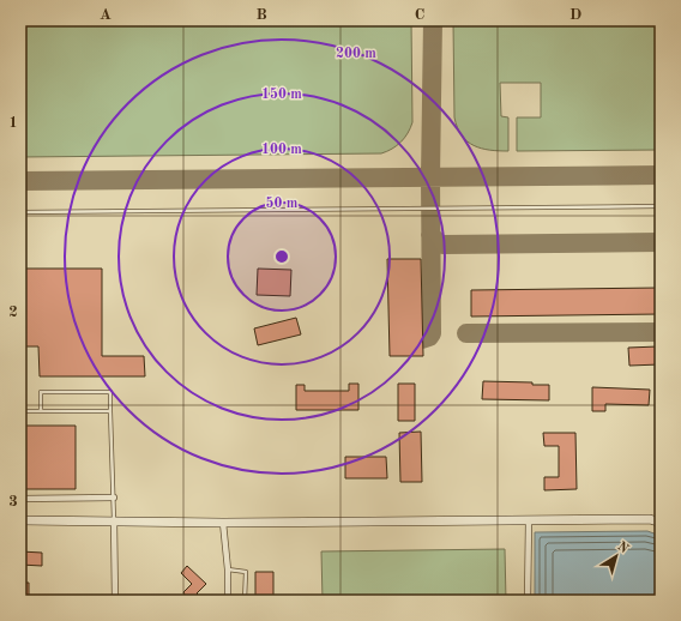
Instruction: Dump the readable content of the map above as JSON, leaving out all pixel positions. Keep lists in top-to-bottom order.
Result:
{
  "north": "top right",
  "grid": {
    "columns": [
      "A",
      "B",
      "C",
      "D"
    ],
    "rows": ["1", "2", "3"]
  },
  "rings": [
    "200 m",
    "150 m",
    "100 m",
    "50 m"
  ]
}
